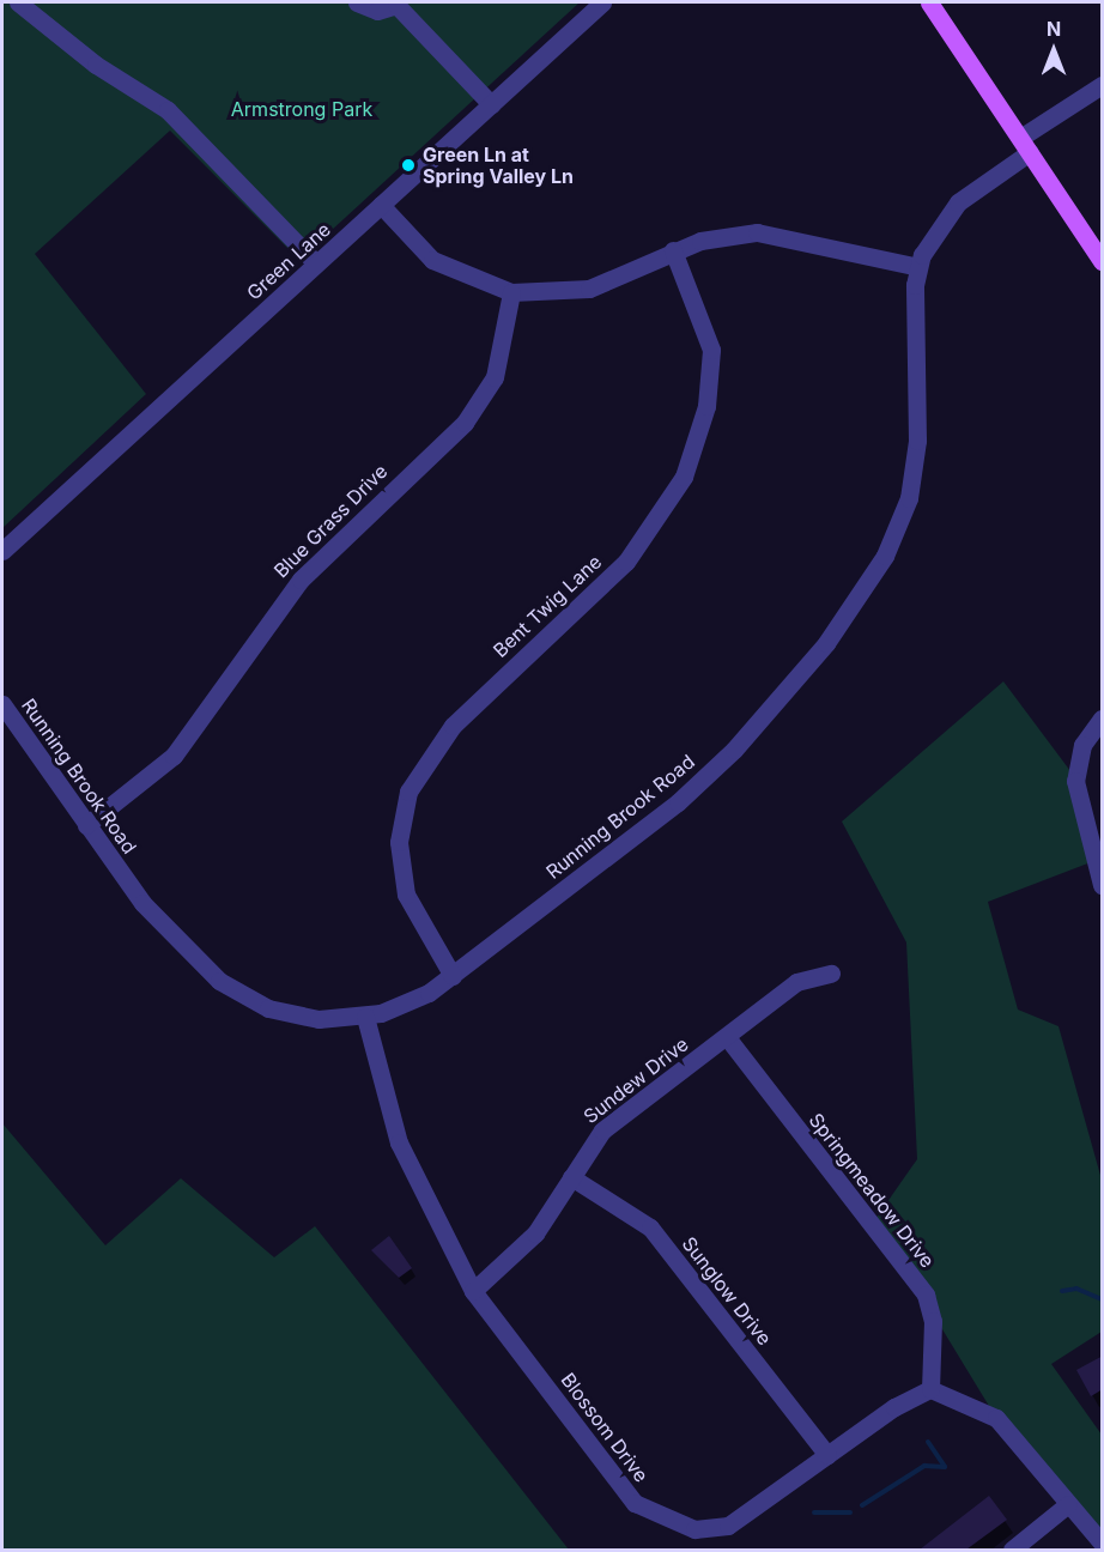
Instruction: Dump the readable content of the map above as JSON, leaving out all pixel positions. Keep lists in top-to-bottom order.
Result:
{
  "streets": {
    "street": [
      "Green Lane",
      "Blue Grass Drive",
      "Bent Twig Lane",
      "Running Brook Road",
      "Sundew Drive",
      "Springmeadow Drive",
      "Sunglow Drive",
      "Blossom Drive"
    ]
  },
  "crossings": [
    ["Blue Grass Drive", "Running Brook Road"],
    ["Bent Twig Lane", "Running Brook Road"],
    ["Running Brook Road", "Blossom Drive"],
    ["Sundew Drive", "Springmeadow Drive"],
    ["Sundew Drive", "Sunglow Drive"],
    ["Sundew Drive", "Blossom Drive"],
    ["Springmeadow Drive", "Blossom Drive"],
    ["Sunglow Drive", "Blossom Drive"]
  ],
  "parks": ["Armstrong Park"],
  "places": ["Green Ln at Spring Valley Ln"],
  "north": "top"
}
